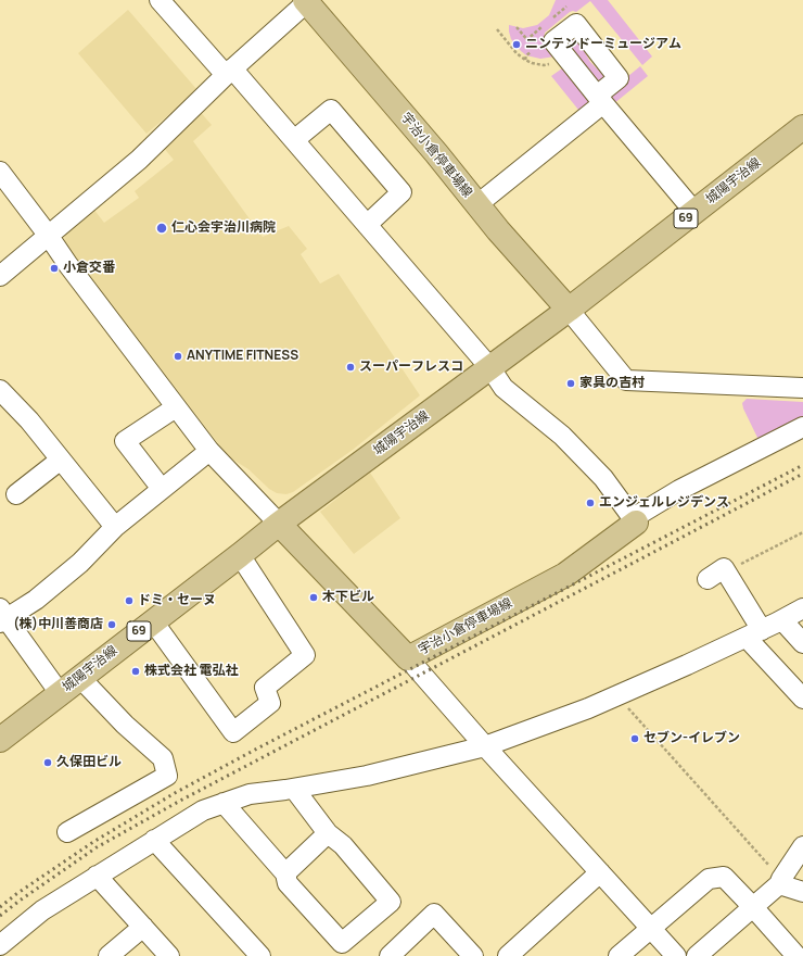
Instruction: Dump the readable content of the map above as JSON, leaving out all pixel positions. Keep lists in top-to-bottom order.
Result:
{
  "streets": {
    "main road": ["宇治小倉停車場線", "城陽宇治線", "69"]
  },
  "crossings": [
    ["宇治小倉停車場線", "城陽宇治線"]
  ],
  "places": [
    "ニンテンドーミュージアム",
    "仁心会宇治川病院",
    "小倉交番",
    "ANYTIME FITNESS",
    "スーパーフレスコ",
    "家具の吉村",
    "エンジェルレジデンス",
    "木下ビル",
    "ドミ・セーヌ",
    "(株)中川善商店",
    "株式会社 電弘社",
    "セブン-イレブン",
    "久保田ビル"
  ]
}
